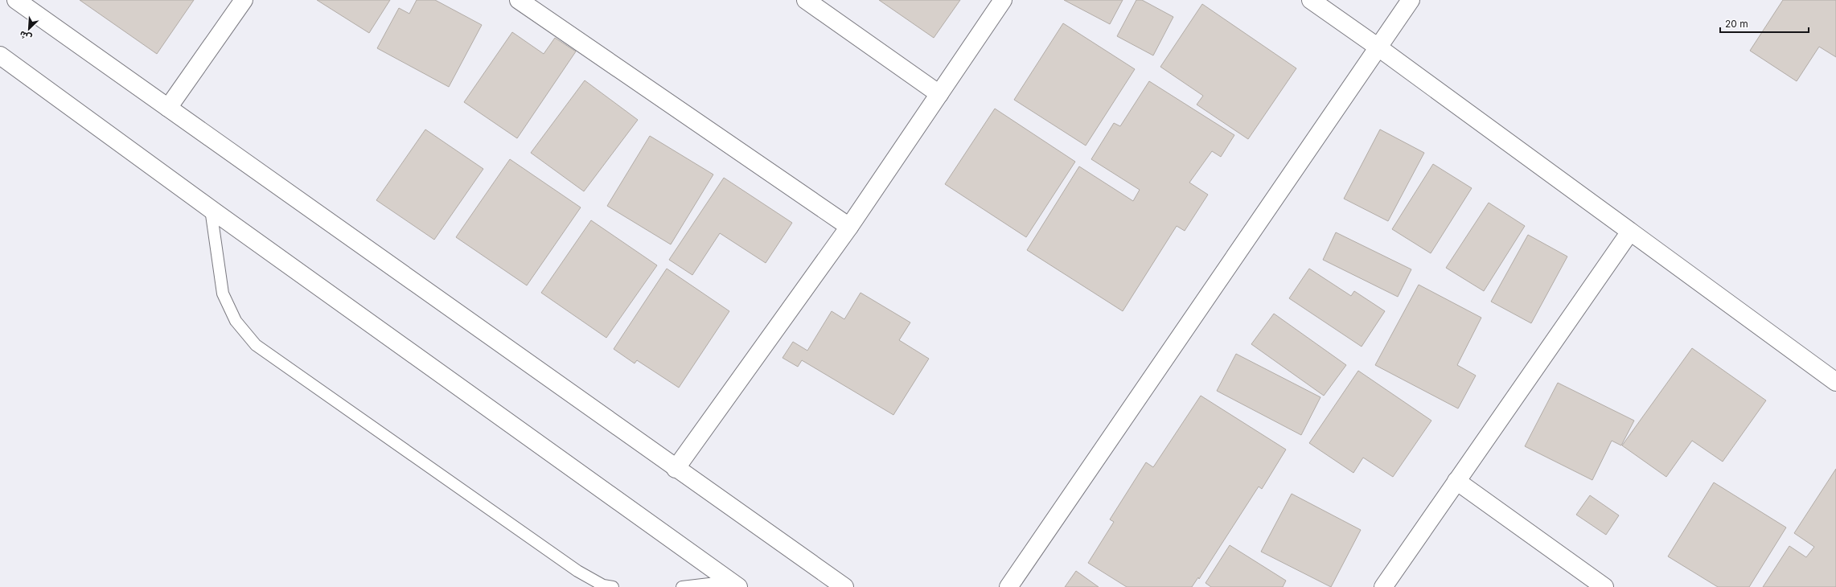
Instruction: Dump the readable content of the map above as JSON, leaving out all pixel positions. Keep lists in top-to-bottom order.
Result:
{
  "scale_bar": "20 m",
  "north": "bottom left"
}
